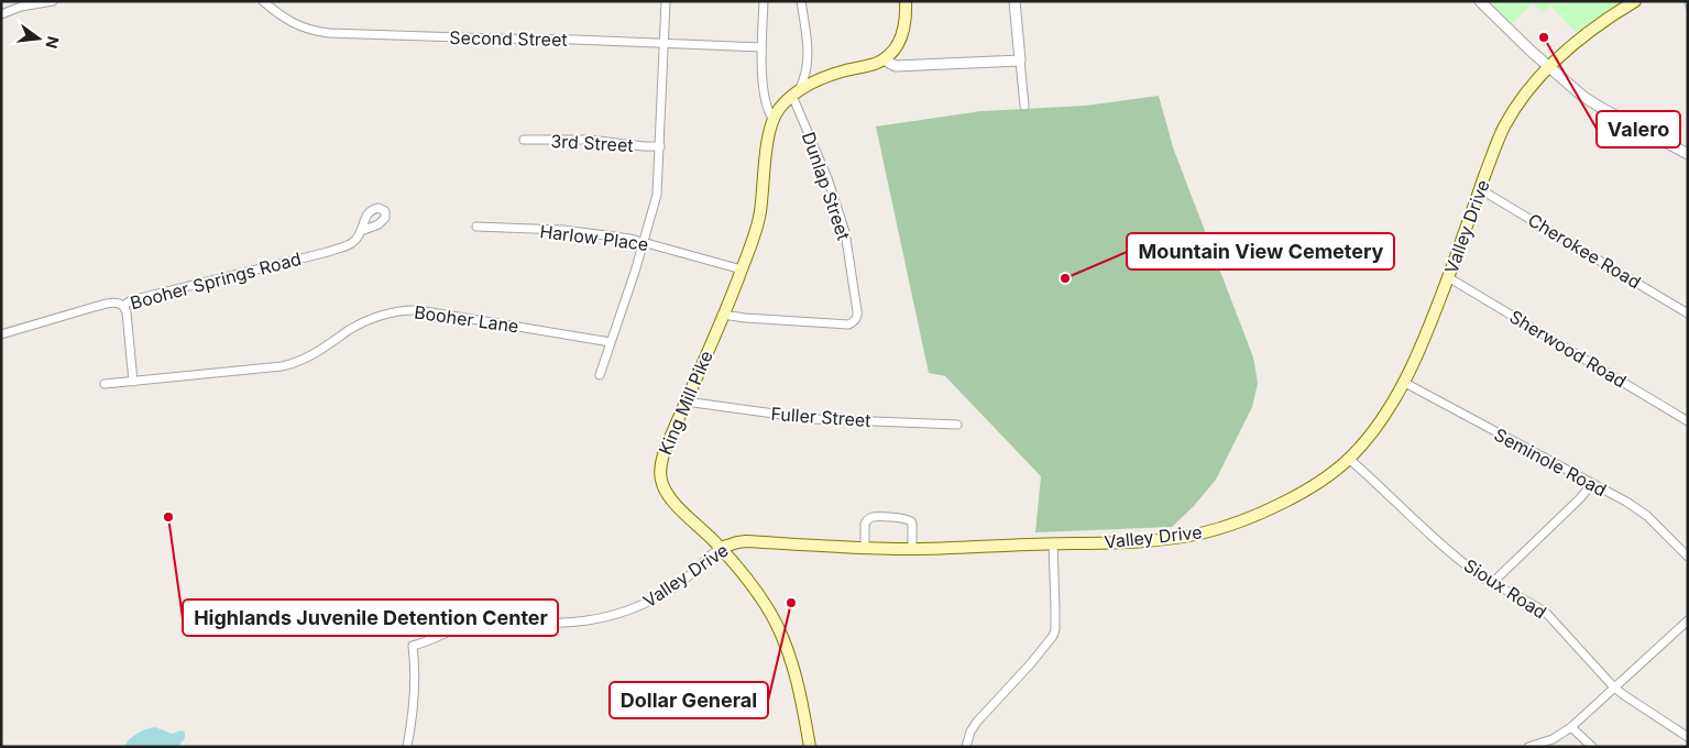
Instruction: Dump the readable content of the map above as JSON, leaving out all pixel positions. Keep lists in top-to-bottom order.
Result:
{
  "streets": {
    "main road": ["Valley Drive", "King Mill Pike"],
    "street": [
      "Second Street",
      "3rd Street",
      "Dunlap Street",
      "Harlow Place",
      "Cherokee Road",
      "Booher Springs Road",
      "Booher Lane",
      "Sherwood Road",
      "Fuller Street",
      "Seminole Road",
      "Sioux Road"
    ]
  },
  "crossings": [
    ["Dunlap Street", "King Mill Pike"],
    ["Valley Drive", "Cherokee Road"],
    ["Valley Drive", "Sherwood Road"],
    ["Valley Drive", "King Mill Pike"],
    ["Valley Drive", "Seminole Road"],
    ["Valley Drive", "Sioux Road"],
    ["Harlow Place", "King Mill Pike"],
    ["King Mill Pike", "Fuller Street"]
  ],
  "places": [
    "Valero",
    "Mountain View Cemetery",
    "Highlands Juvenile Detention Center",
    "Dollar General"
  ],
  "north": "right"
}
